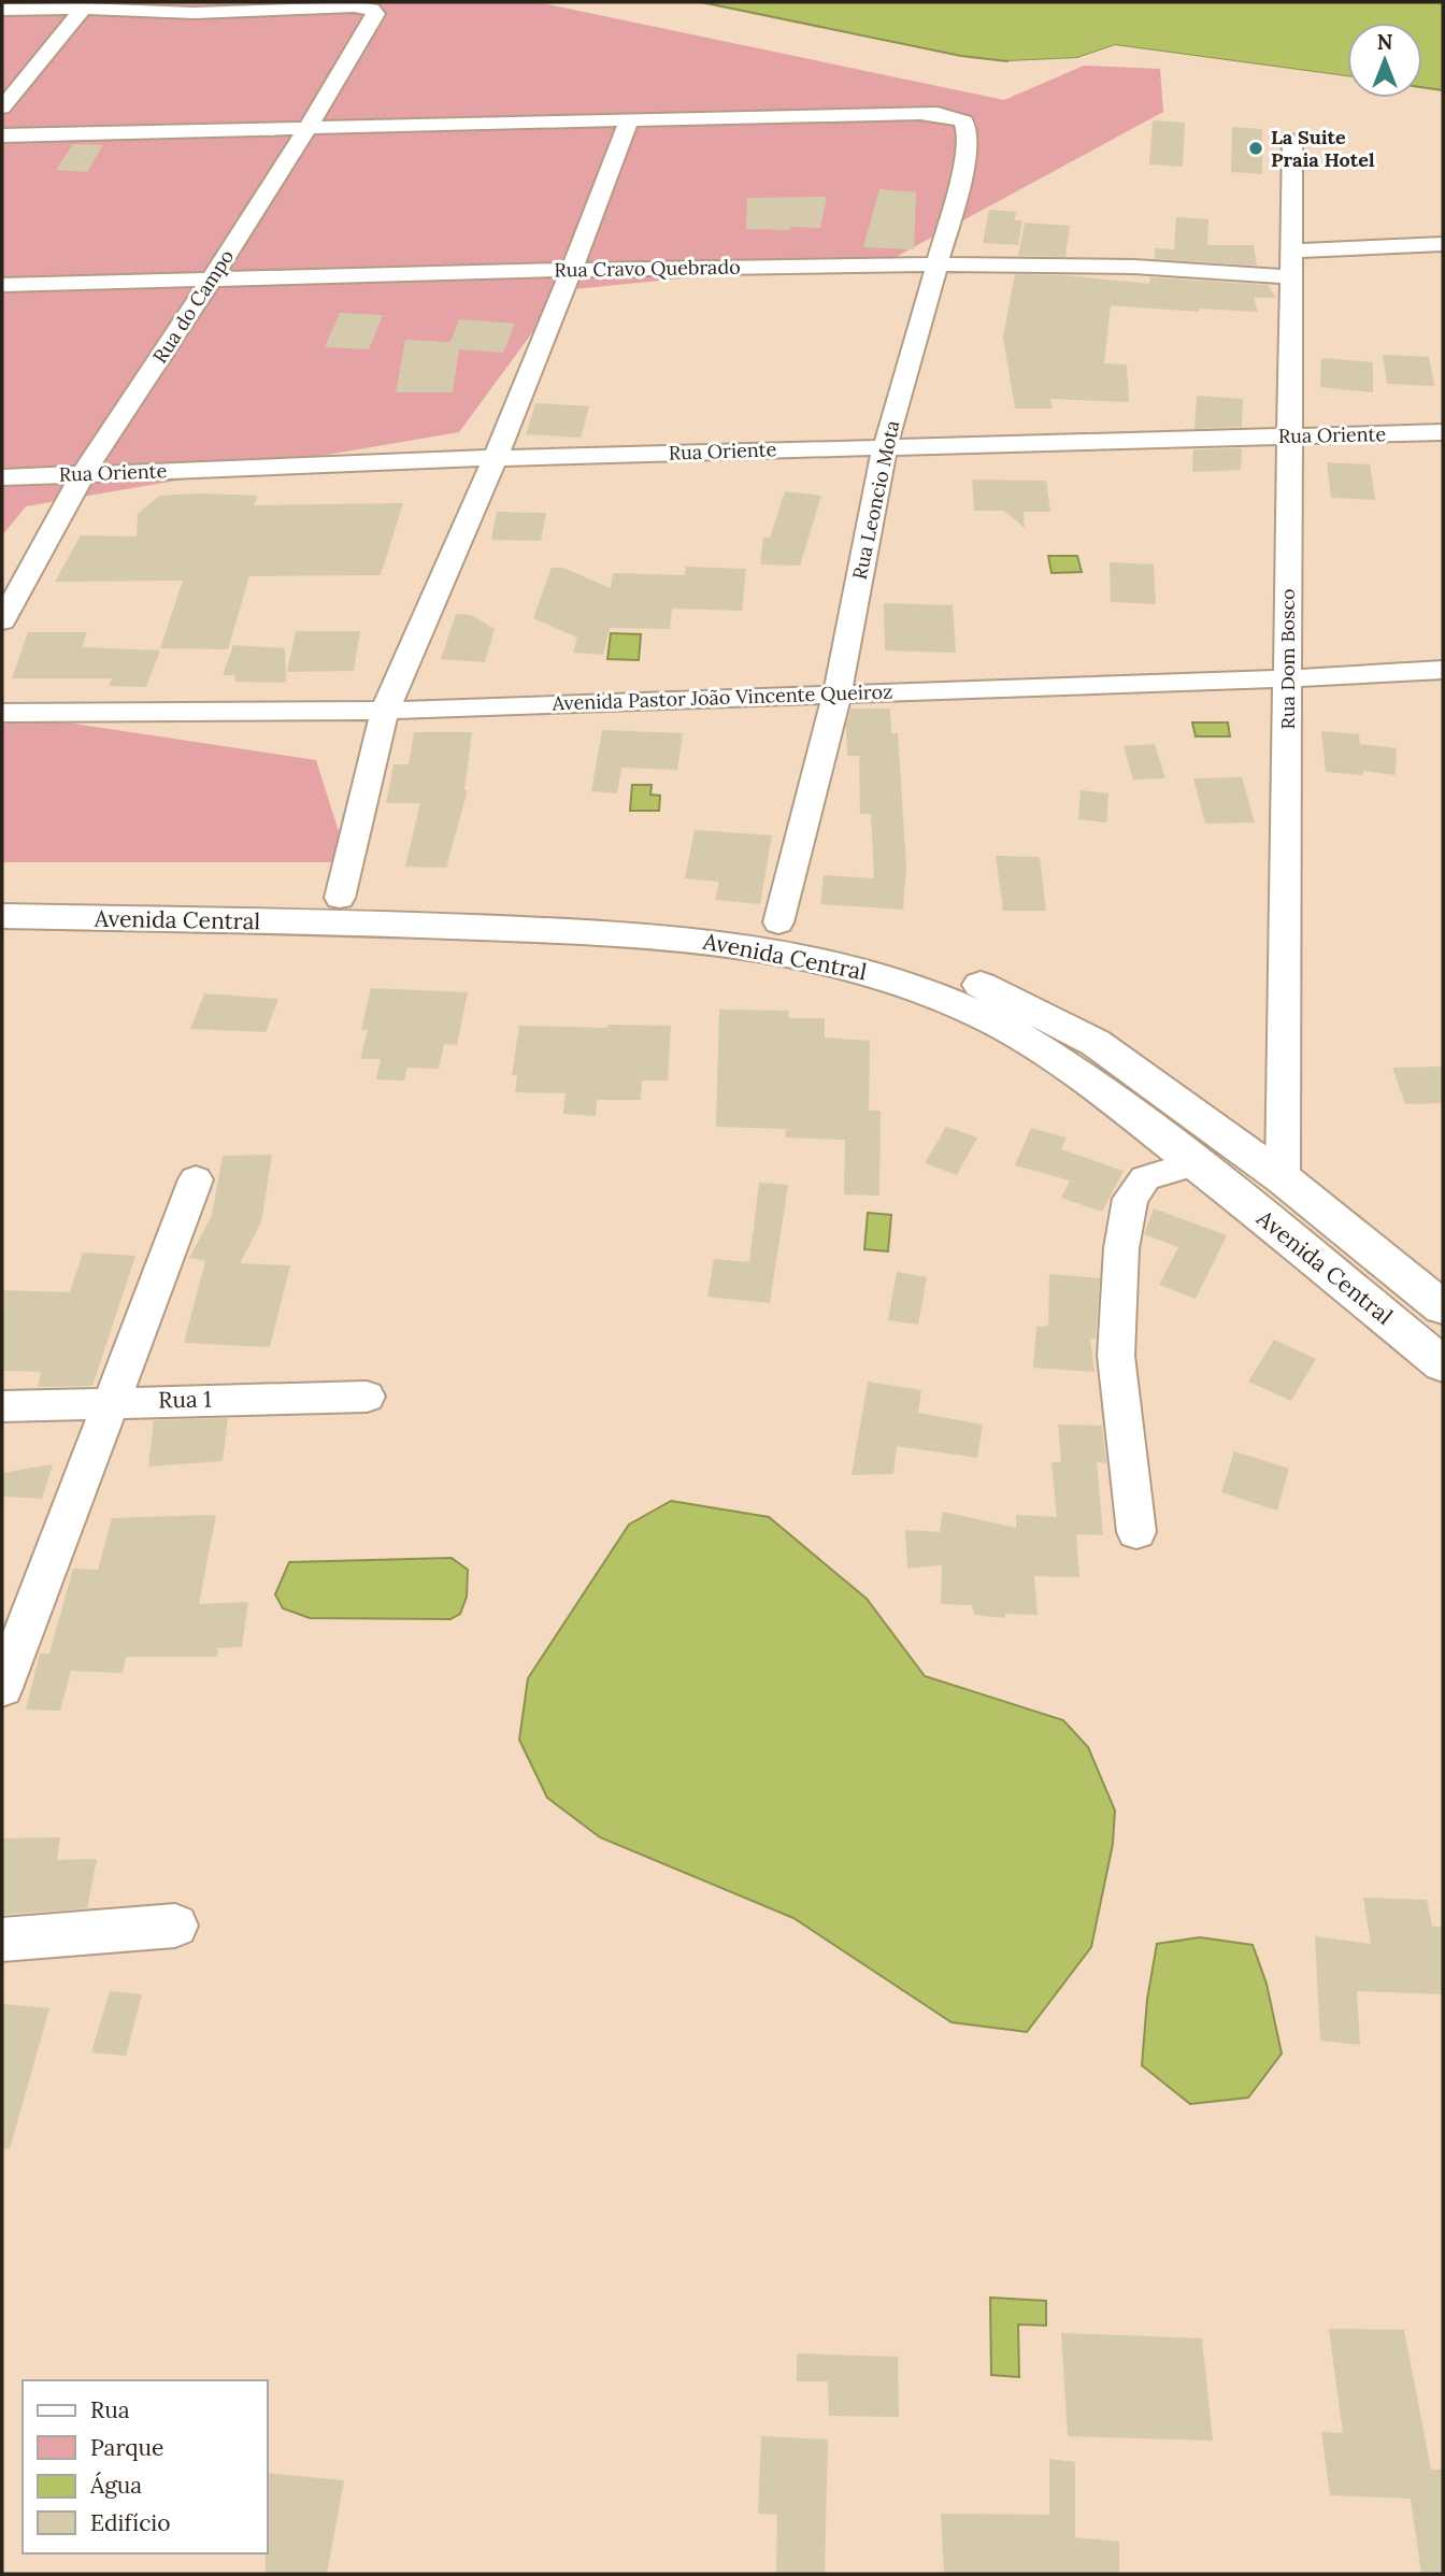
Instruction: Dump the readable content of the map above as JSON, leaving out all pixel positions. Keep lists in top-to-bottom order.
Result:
{
  "streets": {
    "main road": ["Avenida Central"],
    "street": [
      "Rua Cravo Quebrado",
      "Rua do Campo",
      "Rua Oriente",
      "Rua Leoncio Mota",
      "Rua Dom Bosco",
      "Avenida Pastor João Vincente Queiroz",
      "Rua 1"
    ]
  },
  "crossings": [
    ["Rua Cravo Quebrado", "Rua do Campo"],
    ["Rua Cravo Quebrado", "Rua Leoncio Mota"],
    ["Rua Cravo Quebrado", "Rua Dom Bosco"],
    ["Rua do Campo", "Rua Oriente"],
    ["Rua do Campo", "Rua Leoncio Mota"],
    ["Rua Oriente", "Rua Leoncio Mota"],
    ["Rua Oriente", "Rua Dom Bosco"],
    ["Rua Leoncio Mota", "Avenida Pastor João Vincente Queiroz"],
    ["Rua Leoncio Mota", "Avenida Central"],
    ["Rua Dom Bosco", "Avenida Pastor João Vincente Queiroz"],
    ["Rua Dom Bosco", "Avenida Central"]
  ],
  "places": ["La Suite Praia Hotel"],
  "legend": [
    "Rua",
    "Parque",
    "Água",
    "Edifício"
  ],
  "north": "top"
}
